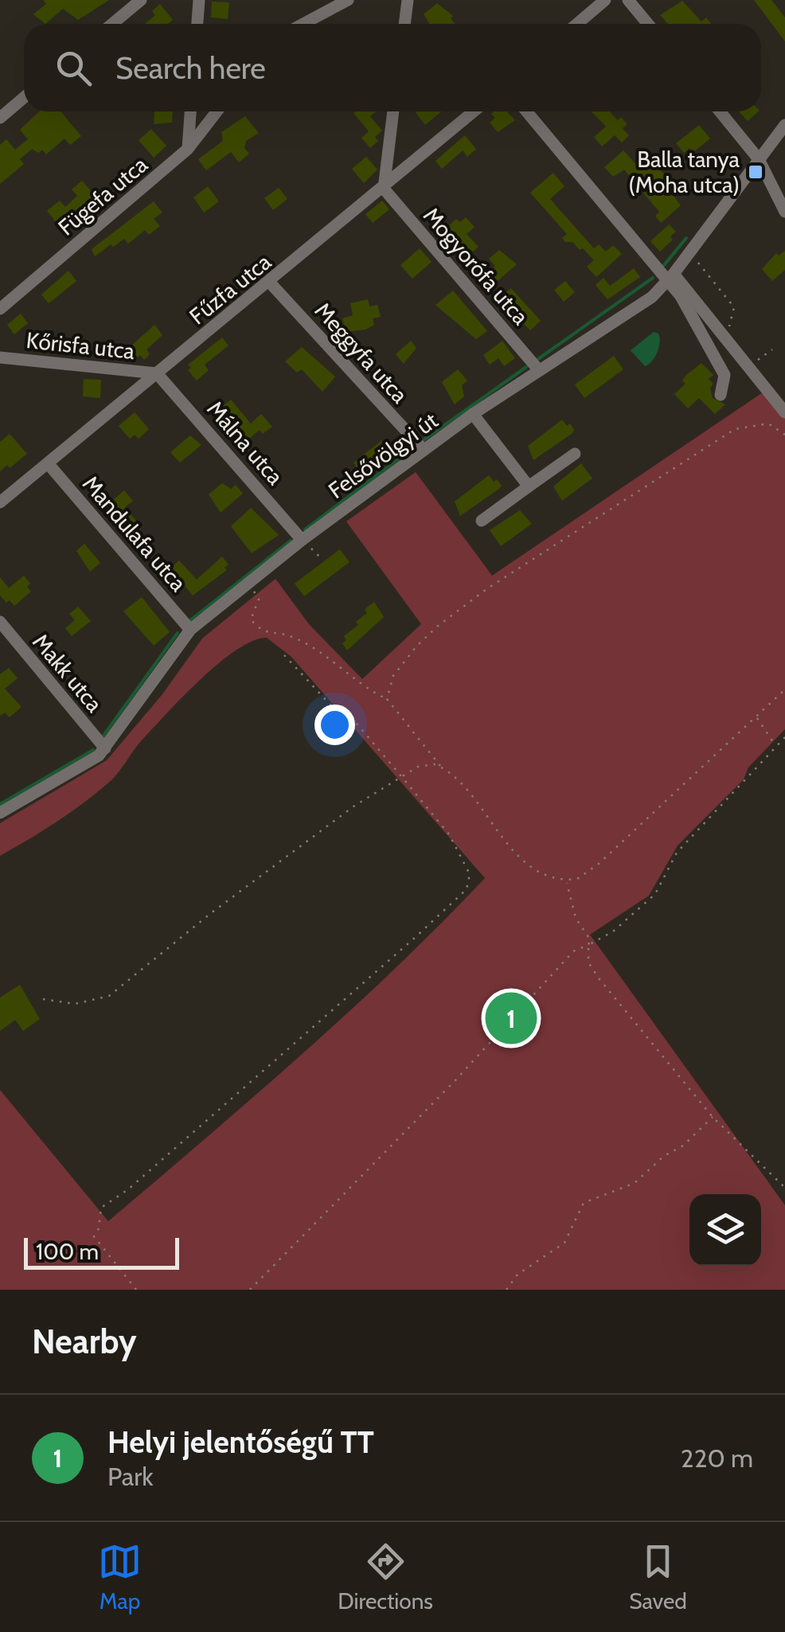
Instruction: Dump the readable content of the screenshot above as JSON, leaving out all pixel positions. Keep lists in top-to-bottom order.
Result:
{
  "streets": {
    "street": [
      "Fügefa utca",
      "Mogyorófa utca",
      "Fűzfa utca",
      "Kőrisfa utca",
      "Meggyfa utca",
      "Málna utca",
      "Felsővölgyi út",
      "Mandulafa utca",
      "Makk utca"
    ]
  },
  "crossings": [
    ["Mogyorófa utca", "Fűzfa utca"],
    ["Mogyorófa utca", "Felsővölgyi út"],
    ["Fűzfa utca", "Kőrisfa utca"],
    ["Fűzfa utca", "Meggyfa utca"],
    ["Fűzfa utca", "Málna utca"],
    ["Fűzfa utca", "Mandulafa utca"],
    ["Kőrisfa utca", "Málna utca"],
    ["Meggyfa utca", "Felsővölgyi út"],
    ["Málna utca", "Felsővölgyi út"],
    ["Felsővölgyi út", "Mandulafa utca"],
    ["Felsővölgyi út", "Makk utca"]
  ],
  "places": {
    "transit": ["Balla tanya (Moha utca)"]
  },
  "scale_bar": "100 m",
  "page": {
    "search": "Search here",
    "pins": "1",
    "scale": "100 m",
    "heading": "Nearby",
    "list": [
      {
        "mark": "1",
        "name": "Helyi jelentőségű TT",
        "note": "Park",
        "value": "220 m"
      }
    ],
    "nav": ["Map", "Directions", "Saved"]
  }
}
